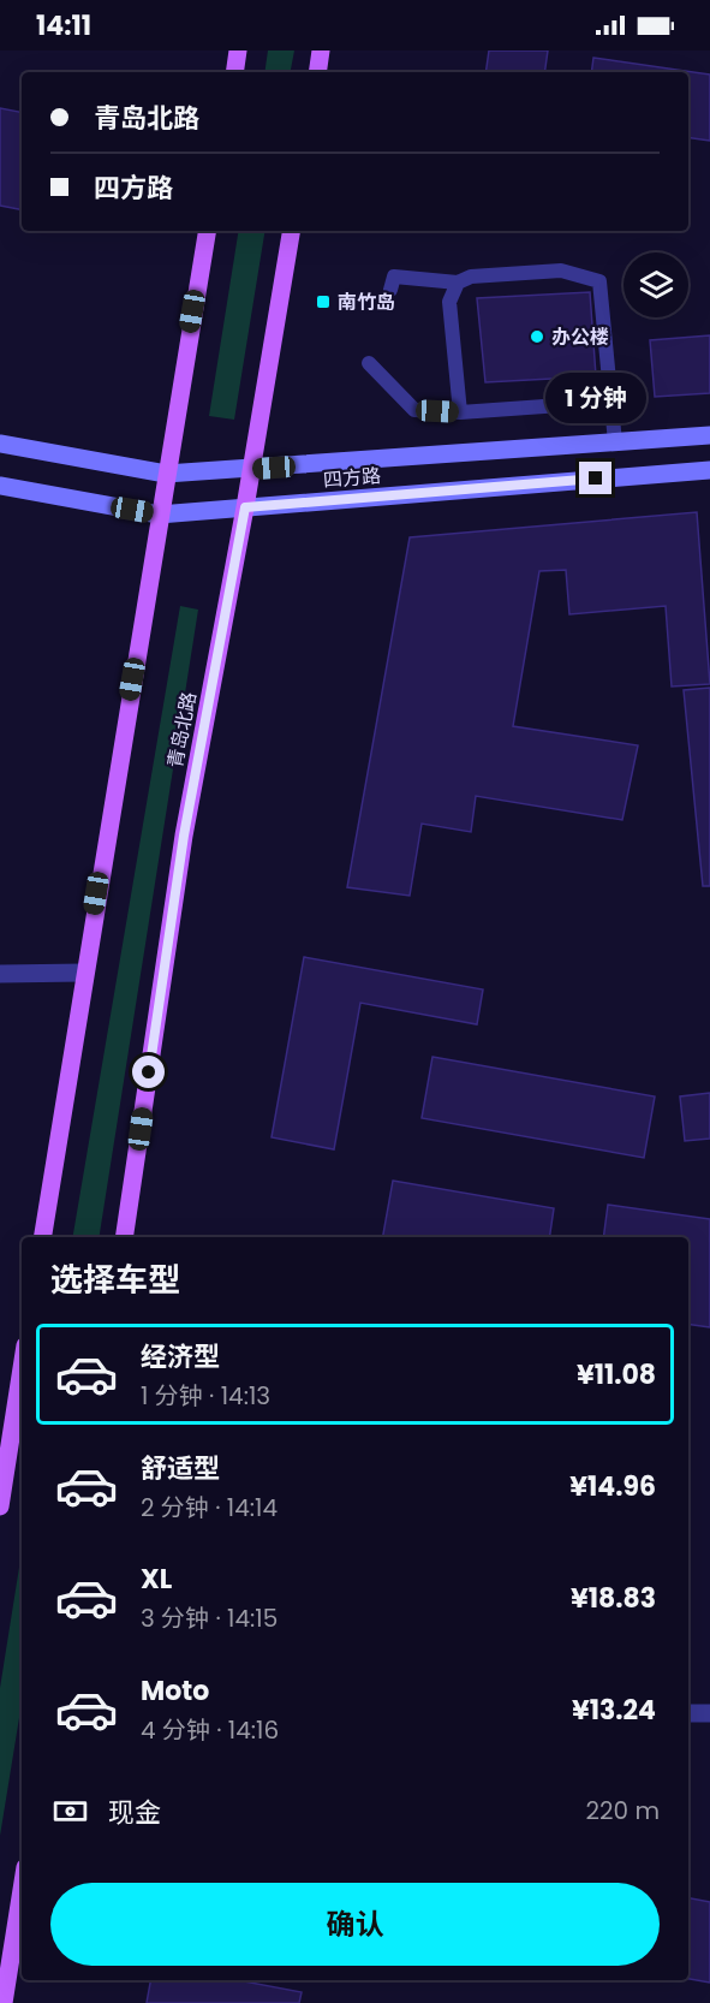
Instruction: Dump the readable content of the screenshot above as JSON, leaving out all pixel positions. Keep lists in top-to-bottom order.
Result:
{
  "streets": {
    "main road": ["四方路", "青岛北路"]
  },
  "crossings": [
    ["四方路", "青岛北路"]
  ],
  "places": {
    "transit": ["南竹岛"],
    "other": ["办公楼"]
  },
  "page": {
    "status": "14:11",
    "banner": ["青岛北路", "四方路"],
    "bubble": "1 分钟",
    "heading": "选择车型",
    "list": [
      {
        "name": "经济型",
        "note": "1 分钟 · 14:13",
        "value": "¥11.08"
      },
      {
        "name": "舒适型",
        "note": "2 分钟 · 14:14",
        "value": "¥14.96"
      },
      {
        "name": "XL",
        "note": "3 分钟 · 14:15",
        "value": "¥18.83"
      },
      {
        "name": "Moto",
        "note": "4 分钟 · 14:16",
        "value": "¥13.24"
      }
    ],
    "pay": ["现金", "220 m"],
    "buttons": "确认"
  }
}
